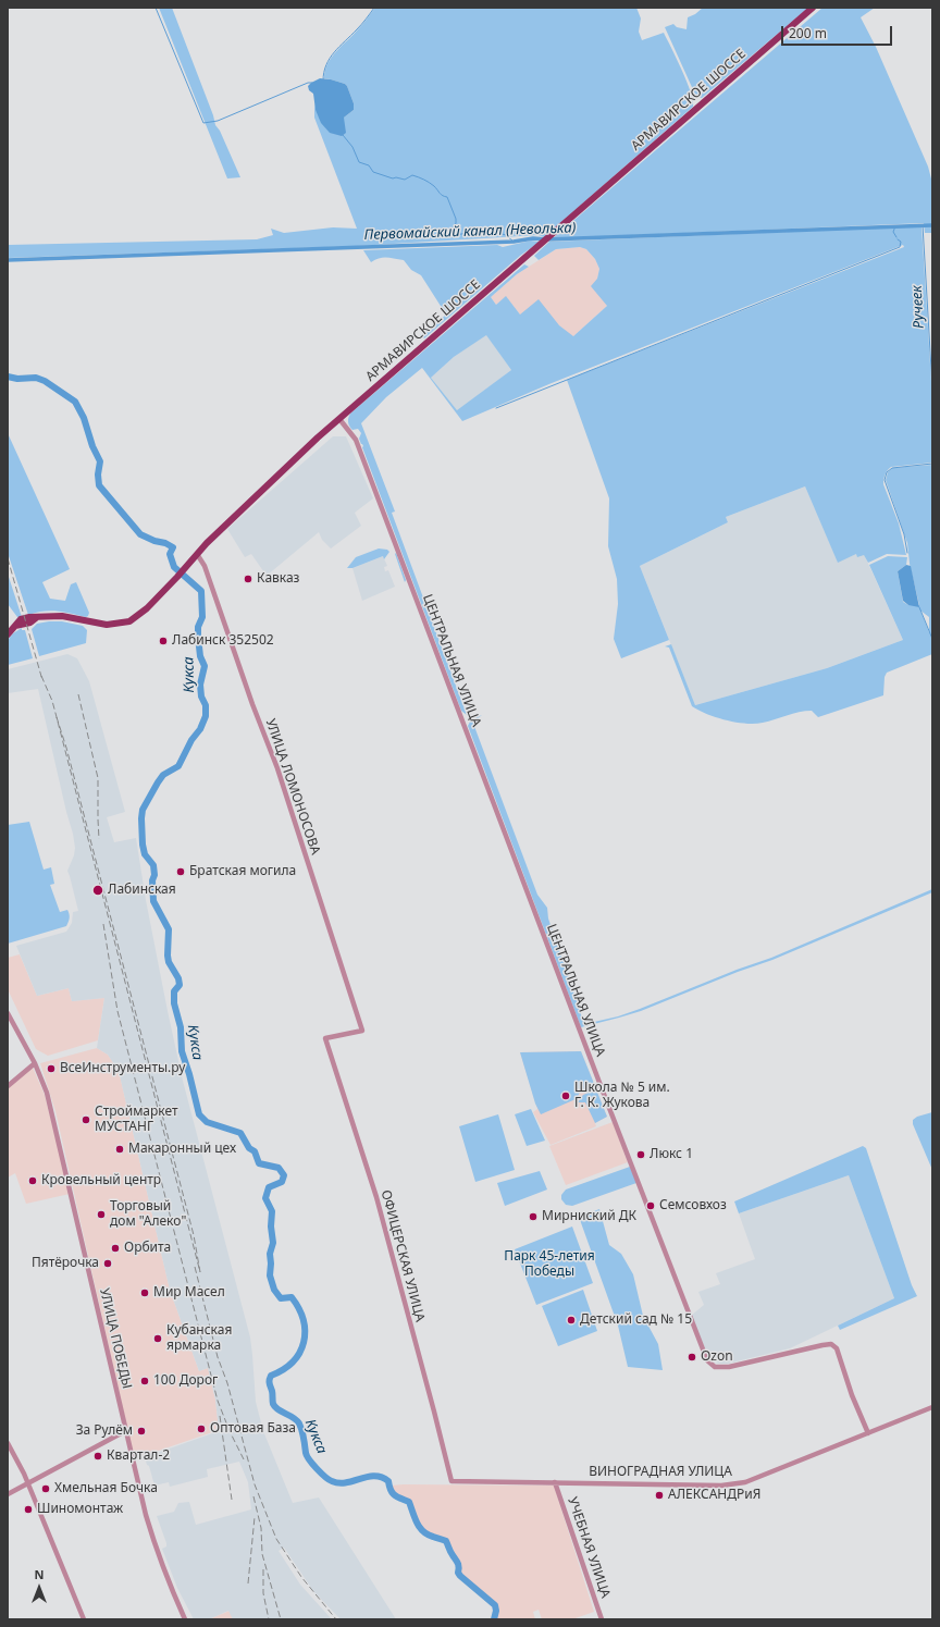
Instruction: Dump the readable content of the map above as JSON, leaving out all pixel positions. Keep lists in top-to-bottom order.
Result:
{
  "streets": {
    "main road": ["АРМАВИРСКОЕ ШОССЕ"],
    "street": [
      "ЦЕНТРАЛЬНАЯ УЛИЦА",
      "УЛИЦА ЛОМОНОСОВА",
      "ОФИЦЕРСКАЯ УЛИЦА",
      "УЛИЦА ПОБЕДЫ",
      "ВИНОГРАДНАЯ УЛИЦА",
      "УЧЕБНАЯ УЛИЦА"
    ]
  },
  "crossings": [
    ["АРМАВИРСКОЕ ШОССЕ", "ЦЕНТРАЛЬНАЯ УЛИЦА"],
    ["АРМАВИРСКОЕ ШОССЕ", "УЛИЦА ЛОМОНОСОВА"],
    ["ЦЕНТРАЛЬНАЯ УЛИЦА", "ВИНОГРАДНАЯ УЛИЦА"],
    ["УЛИЦА ЛОМОНОСОВА", "ОФИЦЕРСКАЯ УЛИЦА"],
    ["ОФИЦЕРСКАЯ УЛИЦА", "ВИНОГРАДНАЯ УЛИЦА"],
    ["ВИНОГРАДНАЯ УЛИЦА", "УЧЕБНАЯ УЛИЦА"]
  ],
  "water": ["Первомайский канал (Неволька)", "Ручеек", "Кукса"],
  "parks": ["Парк 45-летия Победы"],
  "places": [
    "Кавказ",
    "Лабинск 352502",
    "Братская могила",
    "Лабинская",
    "ВсеИнструменты.ру",
    "Школа № 5 им. Г. К. Жукова",
    "Строймаркет МУСТАНГ",
    "Макаронный цех",
    "Люкс 1",
    "Кровельный центр",
    "Семсовхоз",
    "Торговый дом \"Алеко\"",
    "Мирниский ДК",
    "Орбита",
    "Пятёрочка",
    "Мир Масел",
    "Детский сад № 15",
    "Кубанская ярмарка",
    "Ozon",
    "100 Дорог",
    "Оптовая База",
    "За Рулём",
    "Квартал-2",
    "Хмельная Бочка",
    "АЛЕКСАНДРиЯ",
    "Шиномонтаж"
  ],
  "scale_bar": "200 m",
  "north": "top"
}
